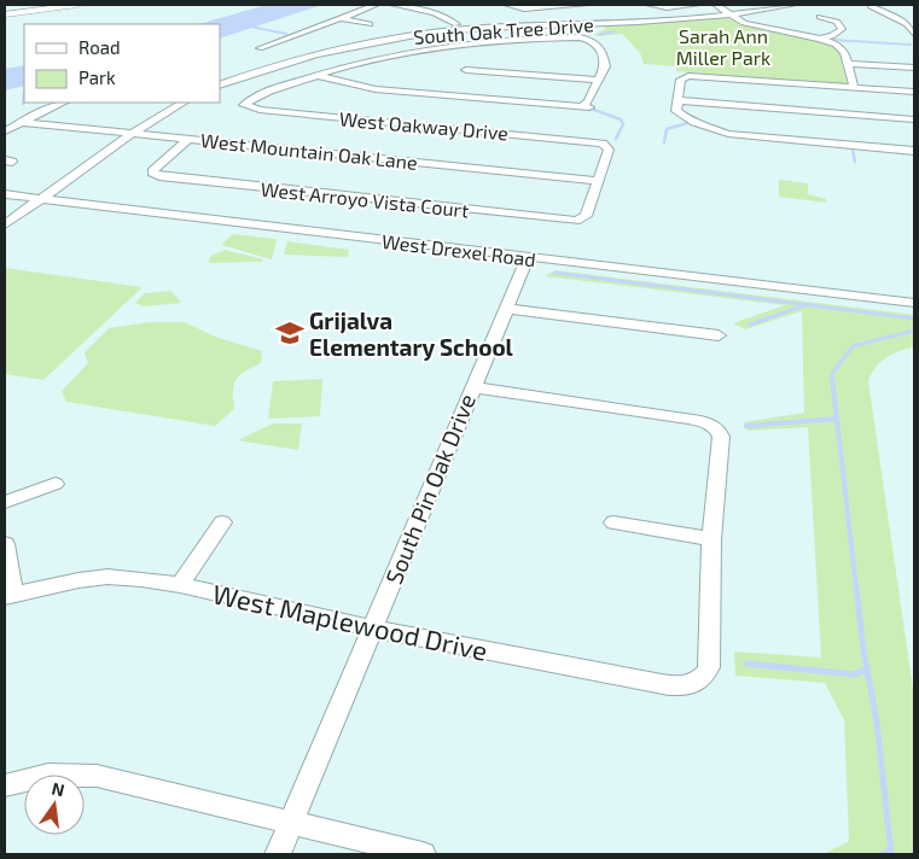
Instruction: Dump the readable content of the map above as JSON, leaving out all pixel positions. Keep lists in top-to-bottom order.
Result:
{
  "streets": {
    "street": [
      "South Oak Tree Drive",
      "West Oakway Drive",
      "West Mountain Oak Lane",
      "West Arroyo Vista Court",
      "West Drexel Road",
      "South Pin Oak Drive",
      "West Maplewood Drive"
    ]
  },
  "crossings": [
    ["West Oakway Drive", "West Mountain Oak Lane"],
    ["West Oakway Drive", "West Arroyo Vista Court"],
    ["West Mountain Oak Lane", "West Arroyo Vista Court"],
    ["West Drexel Road", "South Pin Oak Drive"],
    ["South Pin Oak Drive", "West Maplewood Drive"]
  ],
  "parks": ["Sarah Ann Miller Park"],
  "places": {
    "school or university": ["Grijalva Elementary School"]
  },
  "legend": ["Road", "Park"],
  "north": "top"
}
